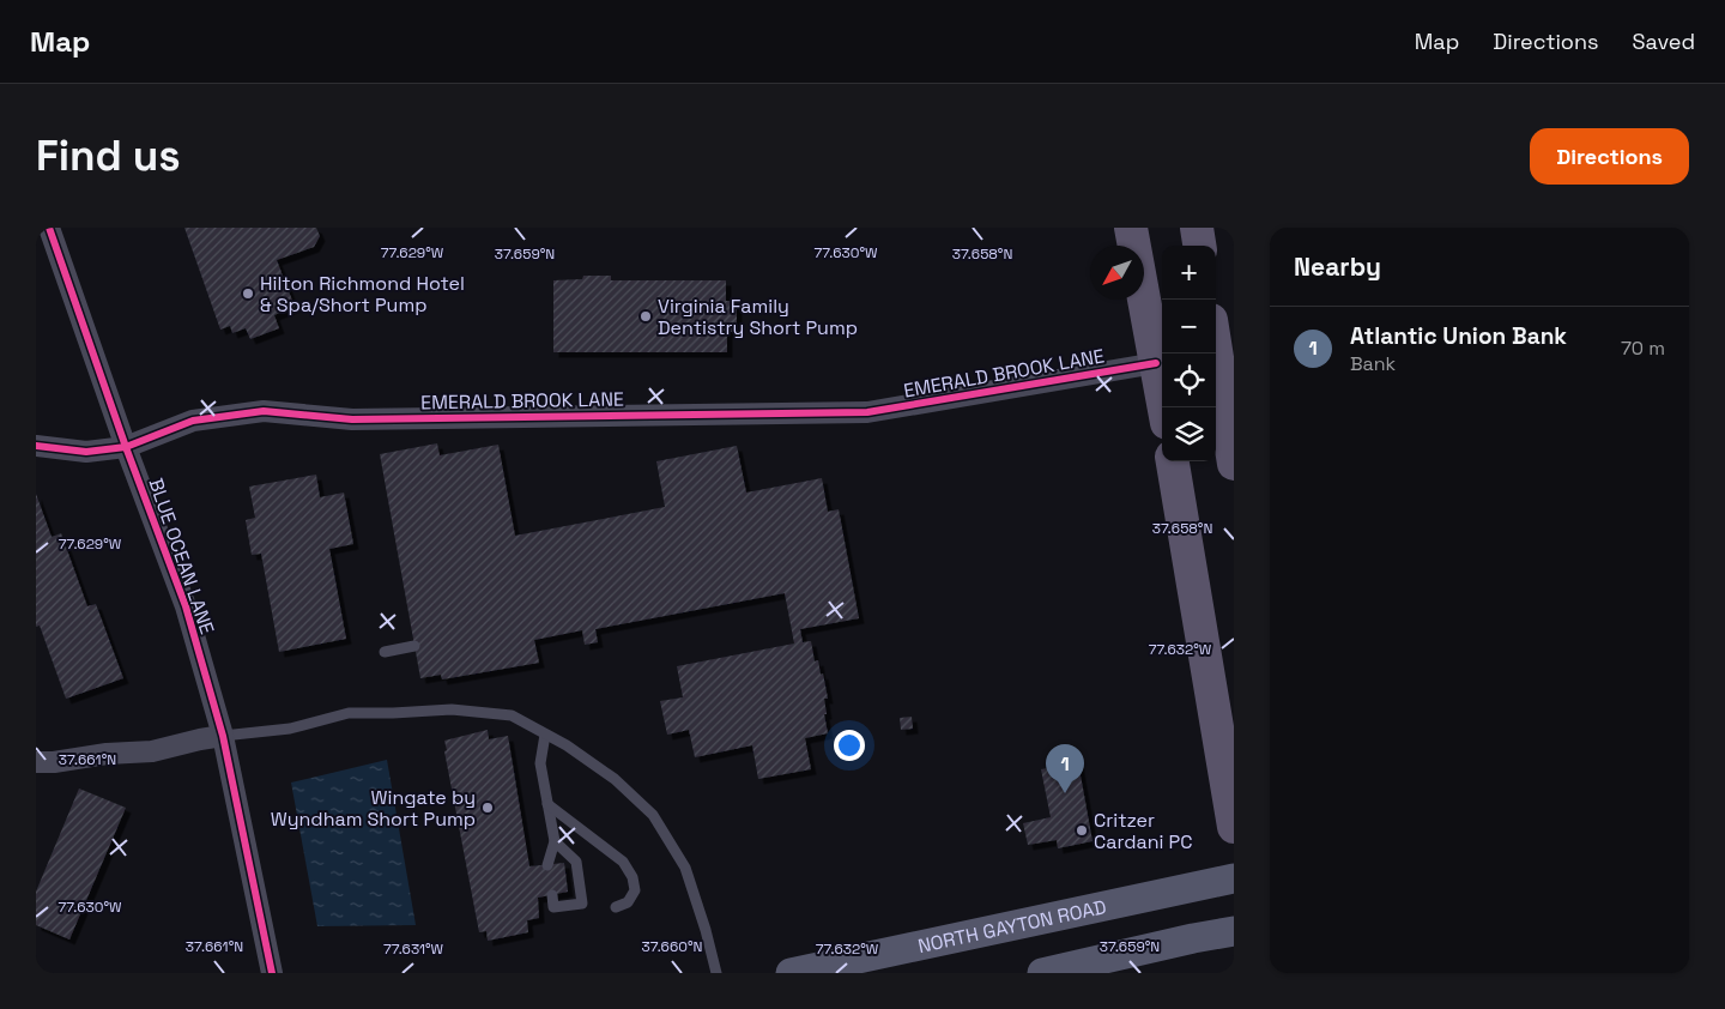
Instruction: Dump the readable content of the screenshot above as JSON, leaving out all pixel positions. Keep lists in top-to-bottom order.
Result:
{
  "streets": {
    "main road": ["NORTH GAYTON ROAD"],
    "street": ["EMERALD BROOK LANE", "BLUE OCEAN LANE"]
  },
  "crossings": [
    ["EMERALD BROOK LANE", "BLUE OCEAN LANE"]
  ],
  "places": [
    "Hilton Richmond Hotel & Spa/Short Pump",
    "Virginia Family Dentistry Short Pump",
    "Wingate by Wyndham Short Pump",
    "Critzer Cardani PC"
  ],
  "north": "bottom left",
  "page": {
    "header": "Map",
    "nav": ["Map", "Directions", "Saved"],
    "buttons": "Directions",
    "title": "Find us",
    "heading": "Nearby",
    "map_buttons": ["+", "−"],
    "list": [
      {
        "mark": "1",
        "name": "Atlantic Union Bank",
        "note": "Bank",
        "value": "70 m"
      }
    ],
    "pins": "1"
  },
  "coordinates": [
    "77.629°W",
    "77.630°W",
    "37.658°N",
    "37.659°N",
    "77.632°W",
    "37.661°N",
    "37.660°N",
    "77.631°W"
  ]
}
